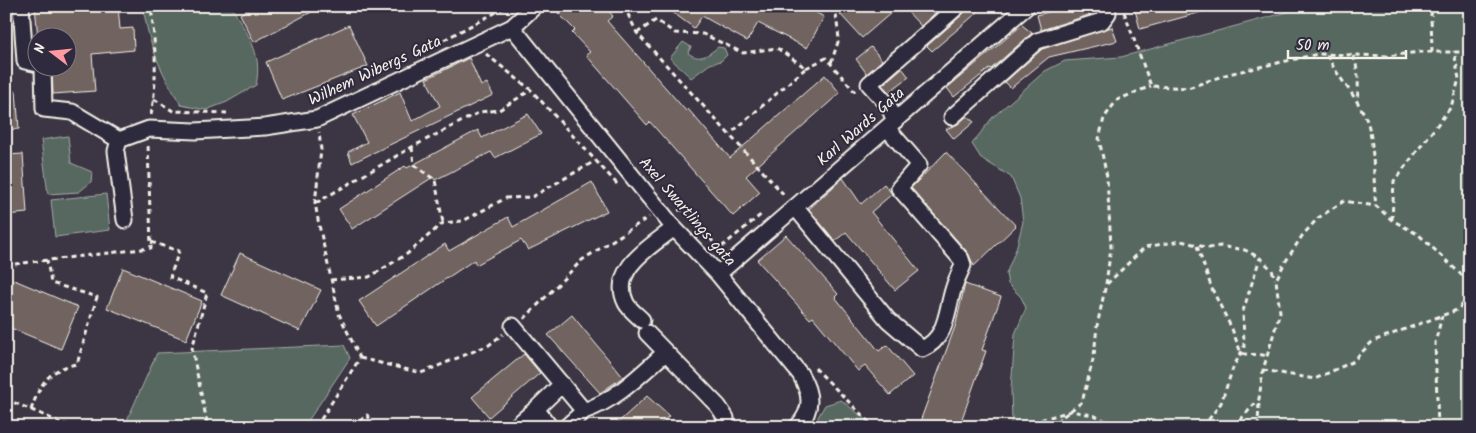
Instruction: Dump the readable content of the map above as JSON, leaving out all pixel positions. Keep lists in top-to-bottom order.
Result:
{
  "streets": {
    "street": ["Wilhem Wibergs Gata", "Karl Wards Gata", "Axel Swartlings gata"]
  },
  "crossings": [
    ["Wilhem Wibergs Gata", "Axel Swartlings gata"],
    ["Karl Wards Gata", "Axel Swartlings gata"]
  ],
  "scale_bar": "50 m",
  "north": "left"
}
